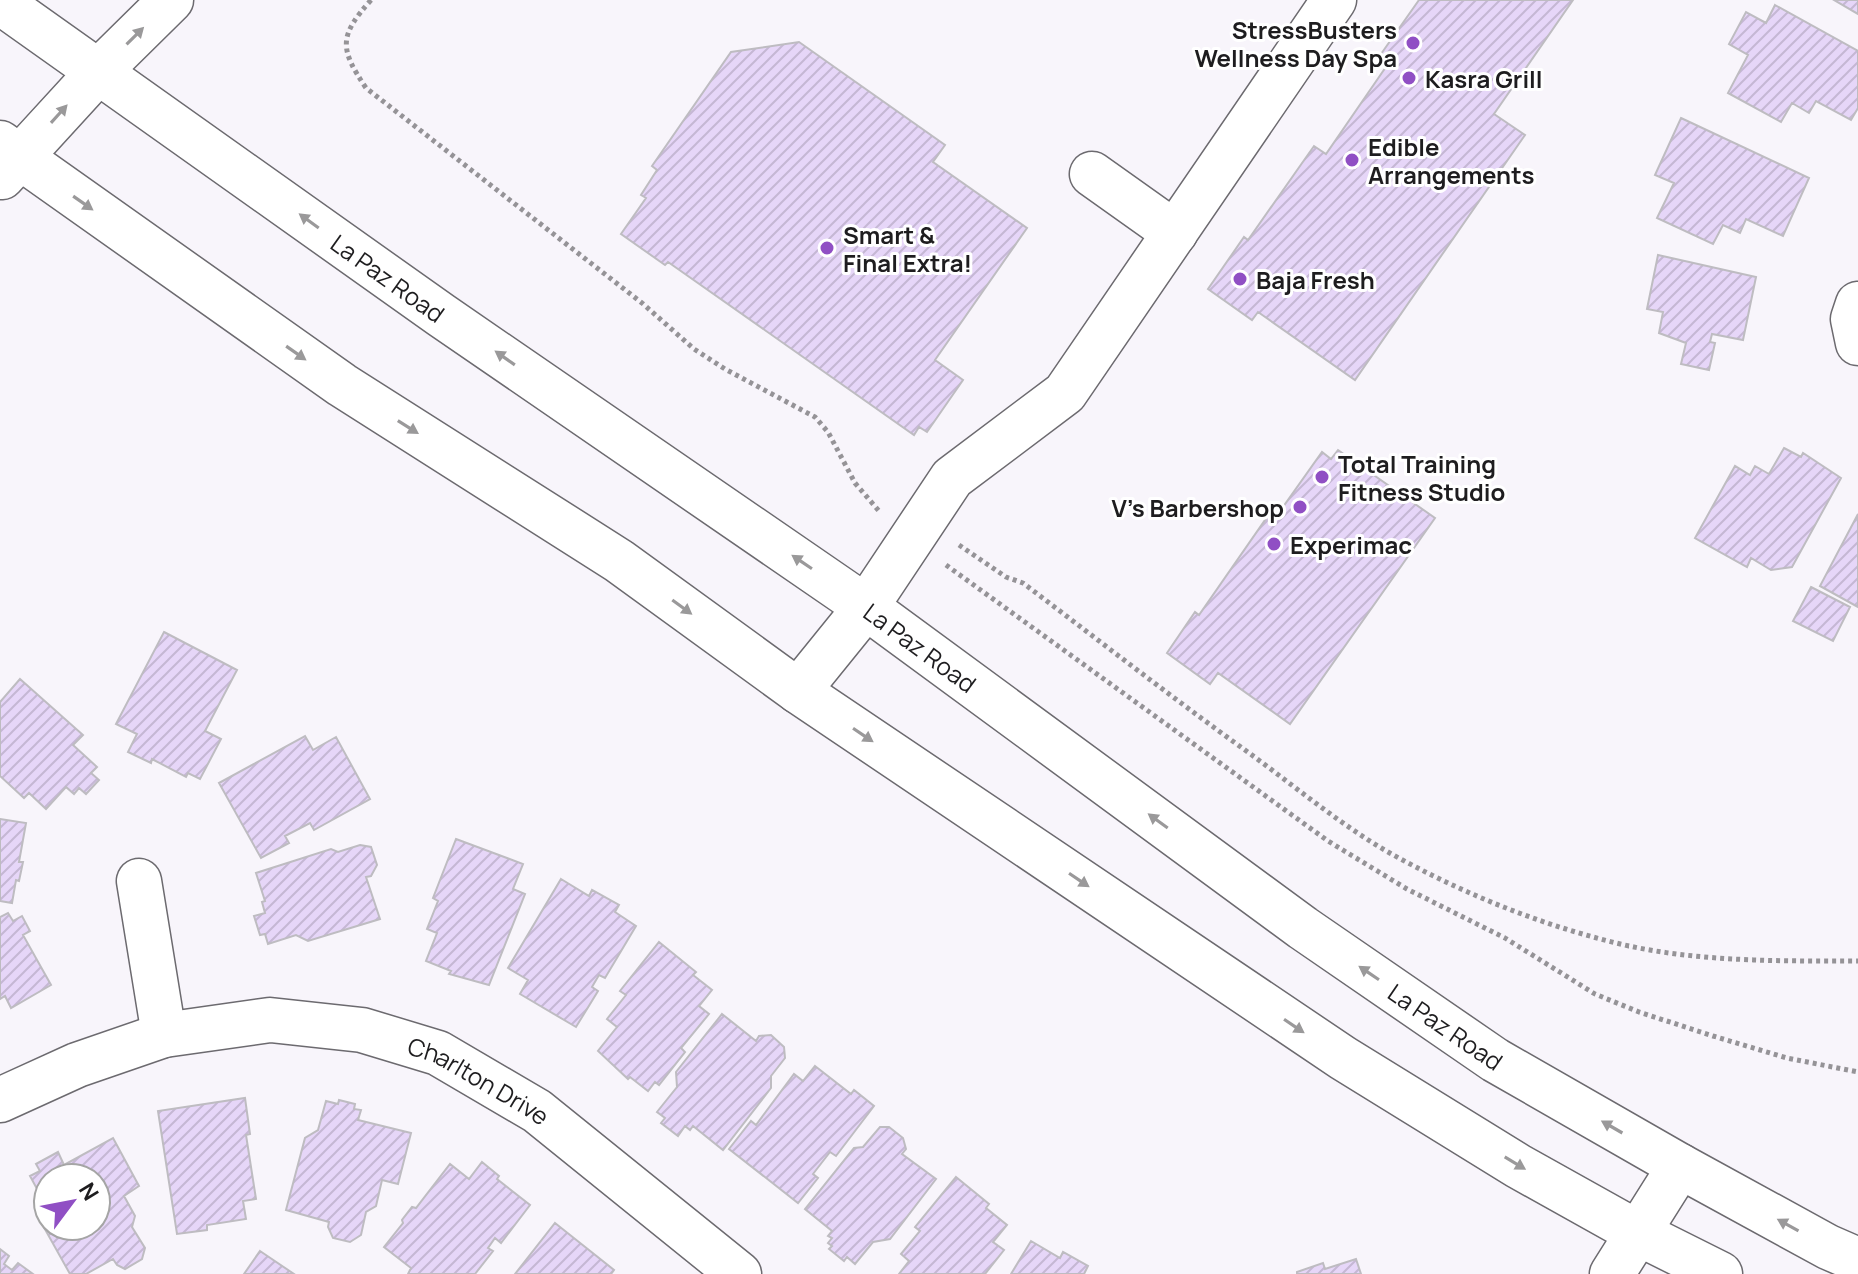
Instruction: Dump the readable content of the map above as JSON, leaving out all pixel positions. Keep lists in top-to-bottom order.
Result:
{
  "streets": {
    "main road": ["La Paz Road", "Charlton Drive"]
  },
  "places": [
    "StressBusters Wellness Day Spa",
    "Kasra Grill",
    "Edible Arrangements",
    "Smart & Final Extra!",
    "Baja Fresh",
    "Total Training Fitness Studio",
    "V's Barbershop",
    "Experimac"
  ],
  "north": "top right"
}
